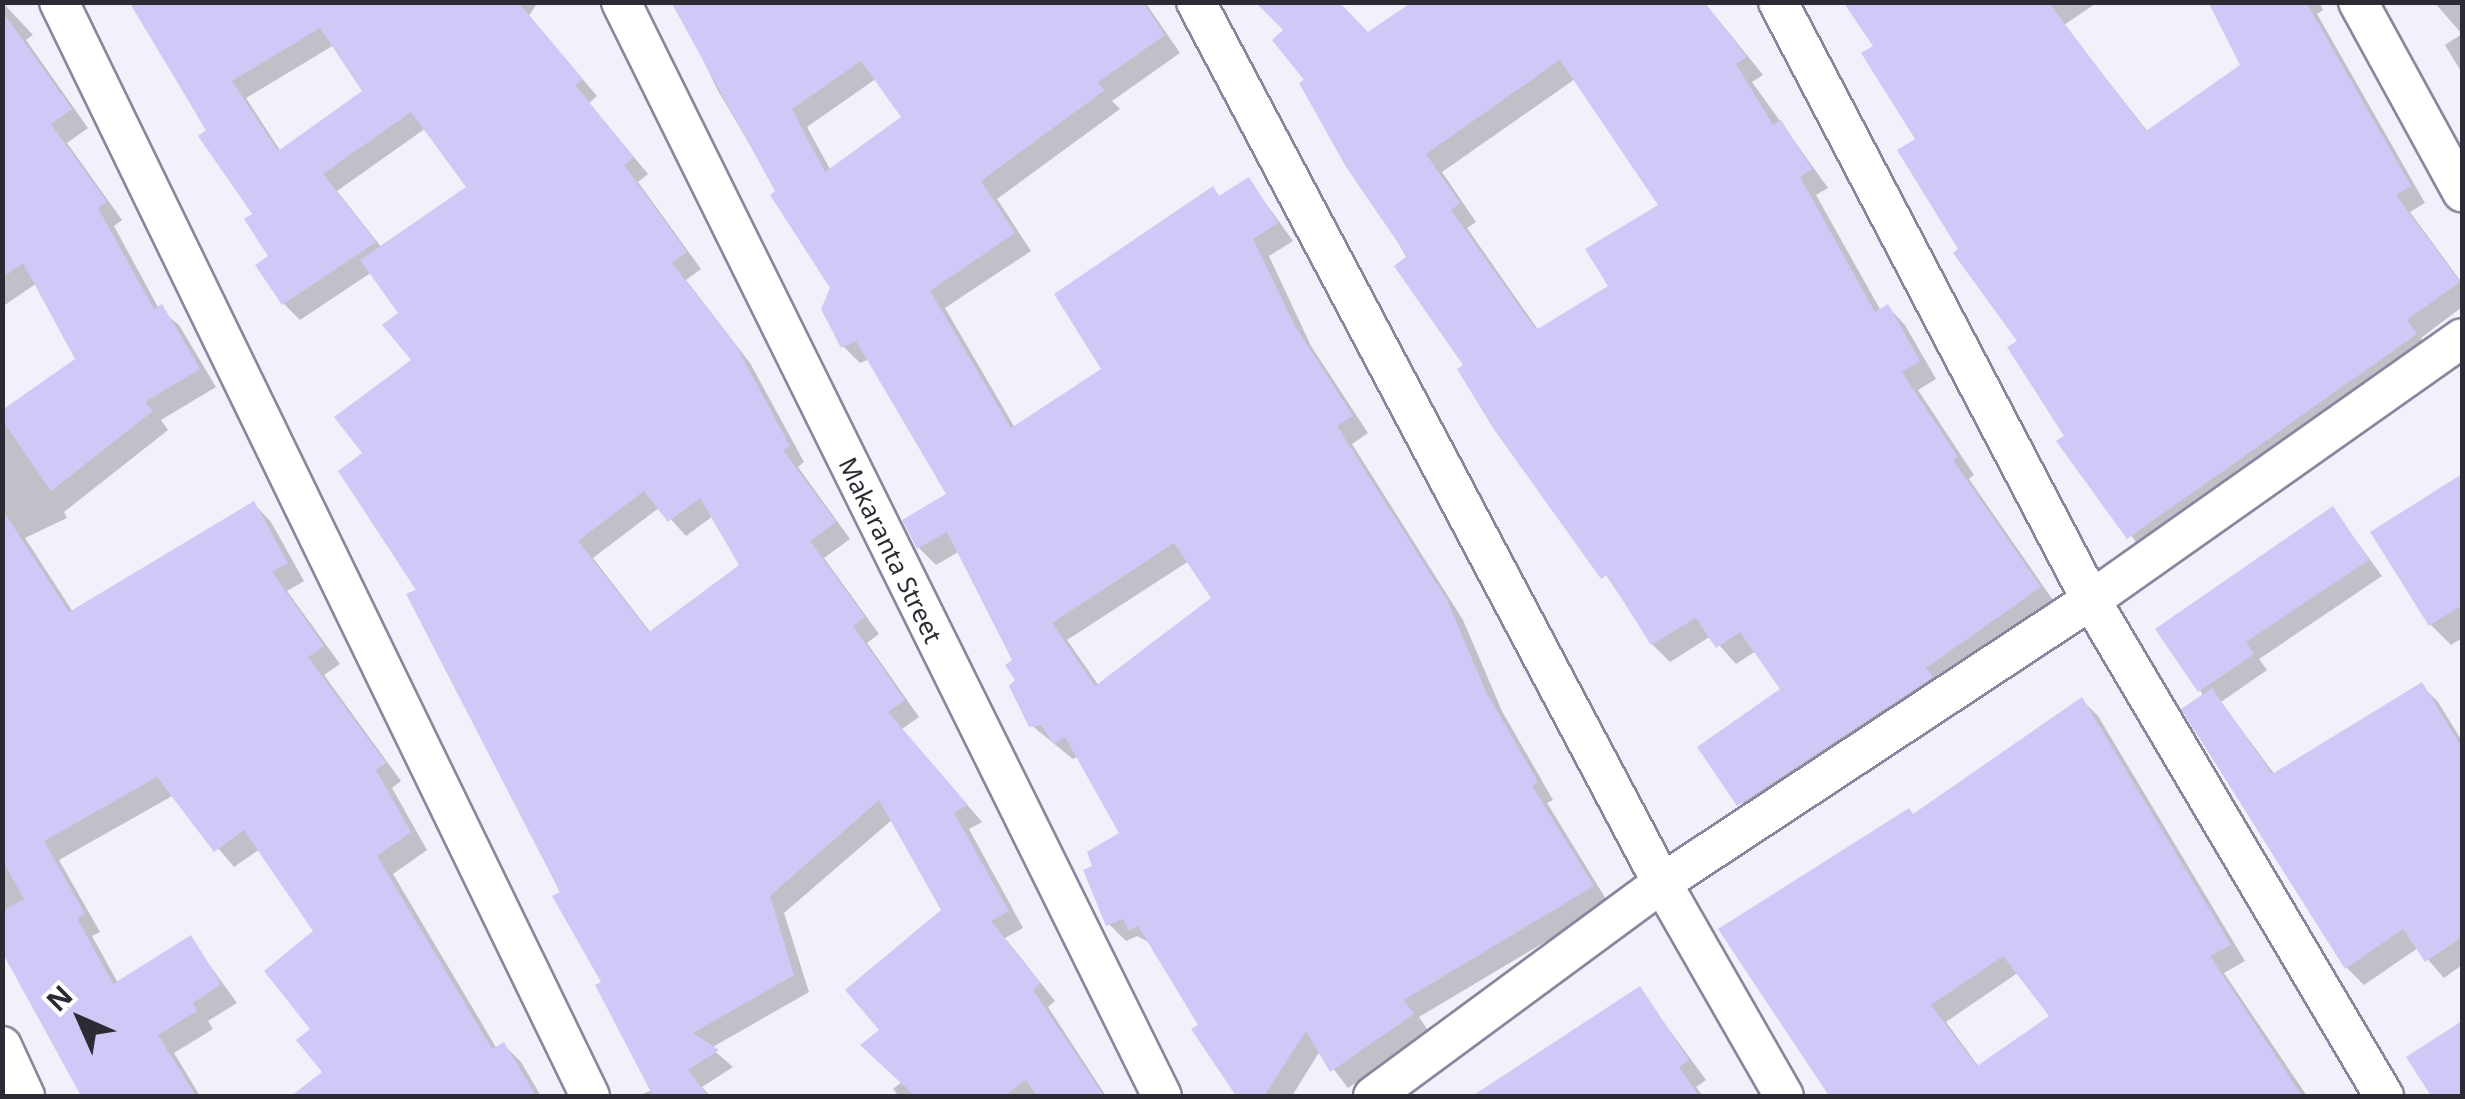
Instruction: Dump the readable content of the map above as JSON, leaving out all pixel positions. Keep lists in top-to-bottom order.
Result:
{
  "streets": {
    "street": ["Makaranta Street"]
  },
  "north": "top left"
}
